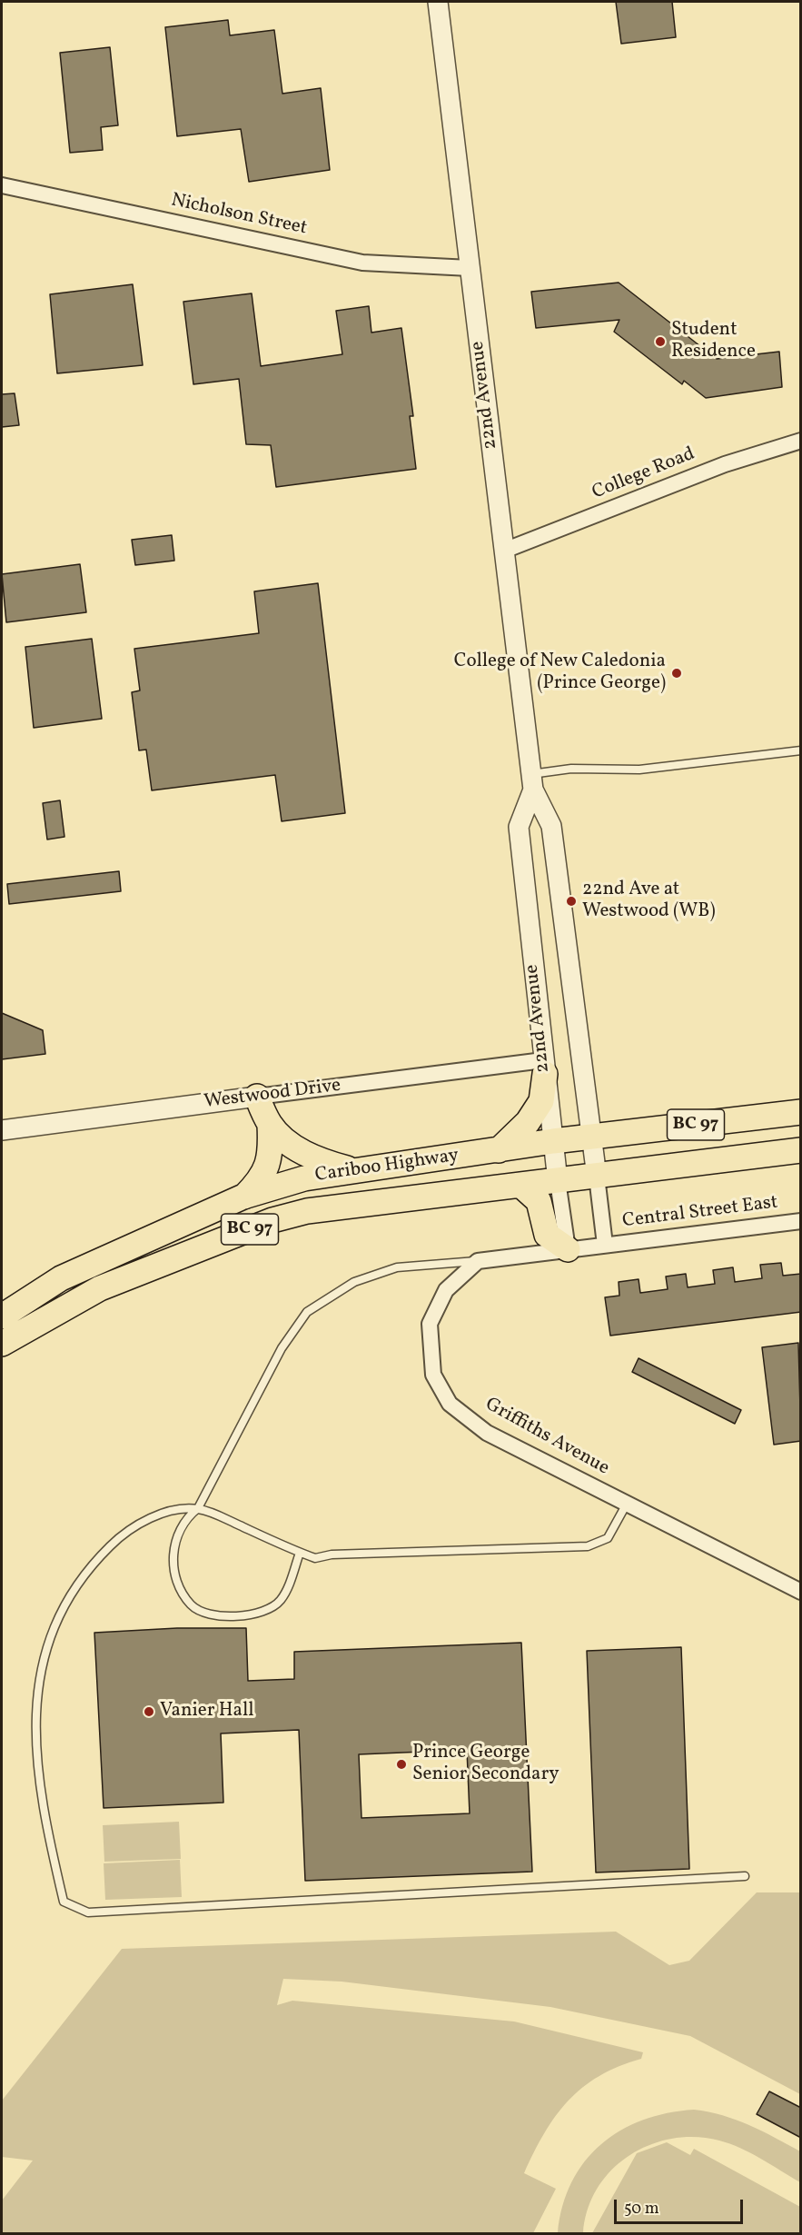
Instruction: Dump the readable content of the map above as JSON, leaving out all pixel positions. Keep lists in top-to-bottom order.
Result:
{
  "streets": {
    "highway": ["BC 97", "Cariboo Highway"],
    "street": [
      "Nicholson Street",
      "22nd Avenue",
      "College Road",
      "Westwood Drive",
      "Central Street East",
      "Griffiths Avenue"
    ]
  },
  "crossings": [
    ["Nicholson Street", "22nd Avenue"],
    ["22nd Avenue", "College Road"],
    ["22nd Avenue", "Westwood Drive"],
    ["22nd Avenue", "Cariboo Highway"],
    ["22nd Avenue", "Central Street East"]
  ],
  "places": [
    "Student Residence",
    "College of New Caledonia (Prince George)",
    "22nd Ave at Westwood (WB)",
    "Vanier Hall",
    "Prince George Senior Secondary"
  ],
  "scale_bar": "50 m"
}
